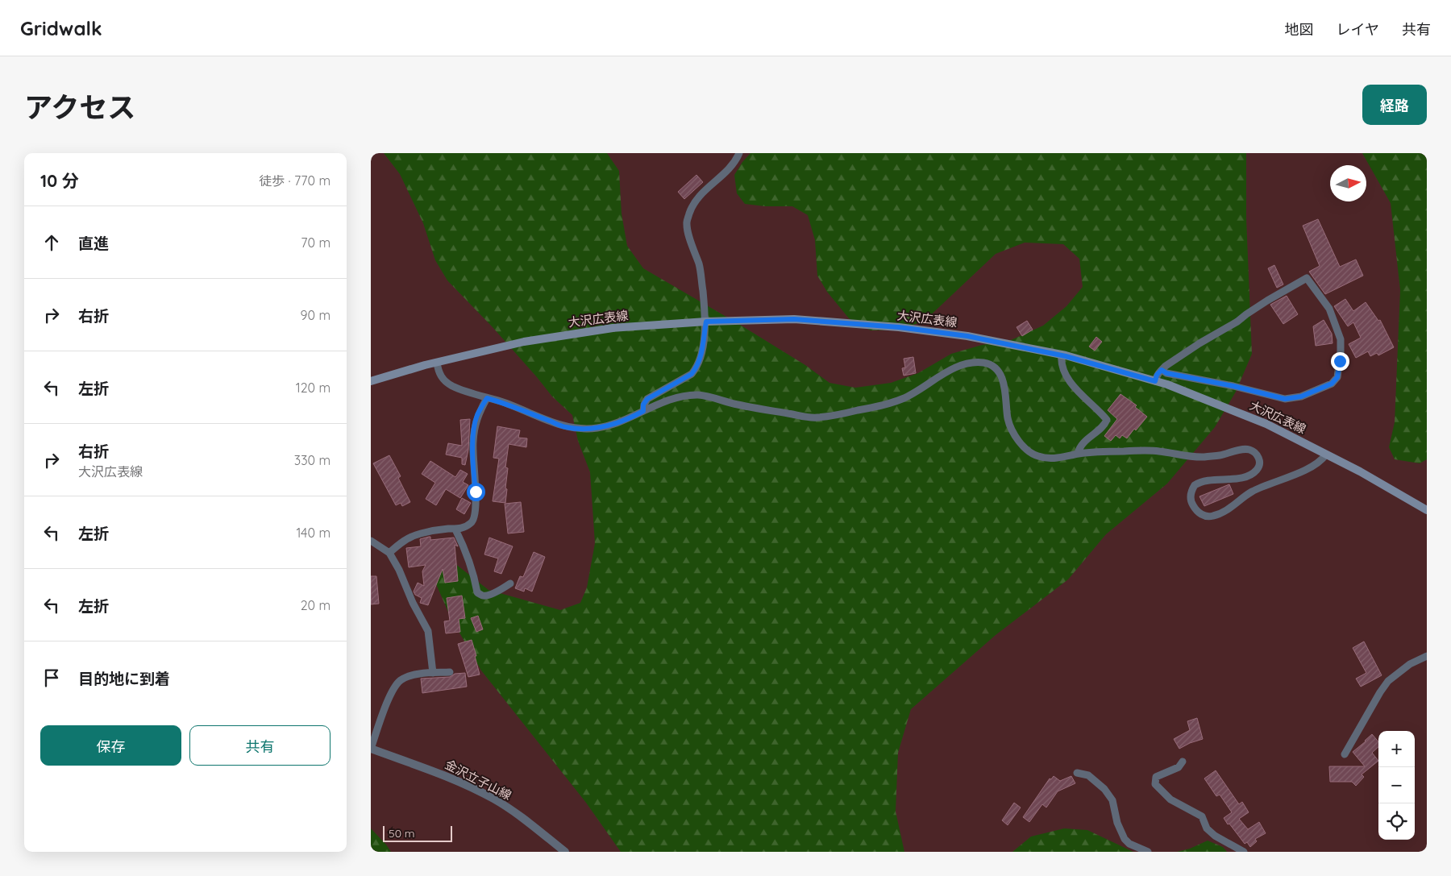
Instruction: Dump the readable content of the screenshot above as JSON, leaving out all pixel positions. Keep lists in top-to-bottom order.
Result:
{
  "streets": {
    "main road": ["大沢広表線"],
    "street": ["金沢立子山線"]
  },
  "scale_bar": "50 m",
  "north": "right",
  "page": {
    "header": "Gridwalk",
    "nav": ["地図", "レイヤ", "共有"],
    "title": "アクセス",
    "buttons": [
      "経路",
      ["保存", "共有"]
    ],
    "heading": ["10 分", "徒歩 · 770 m"],
    "list": [
      ["直進", "70 m"],
      ["右折", "90 m"],
      ["左折", "120 m"],
      ["右折", "大沢広表線", "330 m"],
      ["左折", "140 m"],
      ["左折", "20 m"],
      "目的地に到着"
    ],
    "map_buttons": ["+", "−"],
    "scale": "50 m"
  }
}
